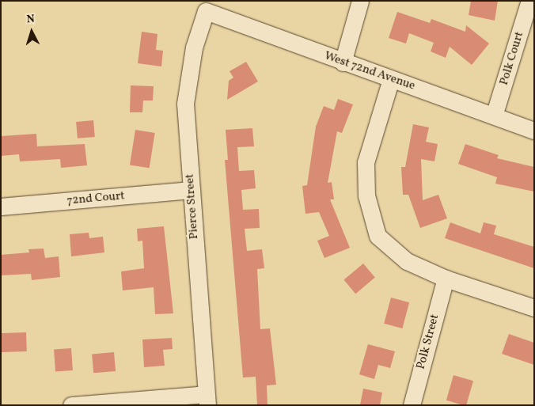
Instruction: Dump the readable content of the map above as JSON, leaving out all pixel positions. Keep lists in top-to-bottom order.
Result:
{
  "streets": {
    "street": [
      "Polk Court",
      "West 72nd Avenue",
      "72nd Court",
      "Pierce Street",
      "Polk Street"
    ]
  },
  "crossings": [
    ["Polk Court", "West 72nd Avenue"],
    ["West 72nd Avenue", "Pierce Street"],
    ["72nd Court", "Pierce Street"]
  ],
  "north": "top"
}
